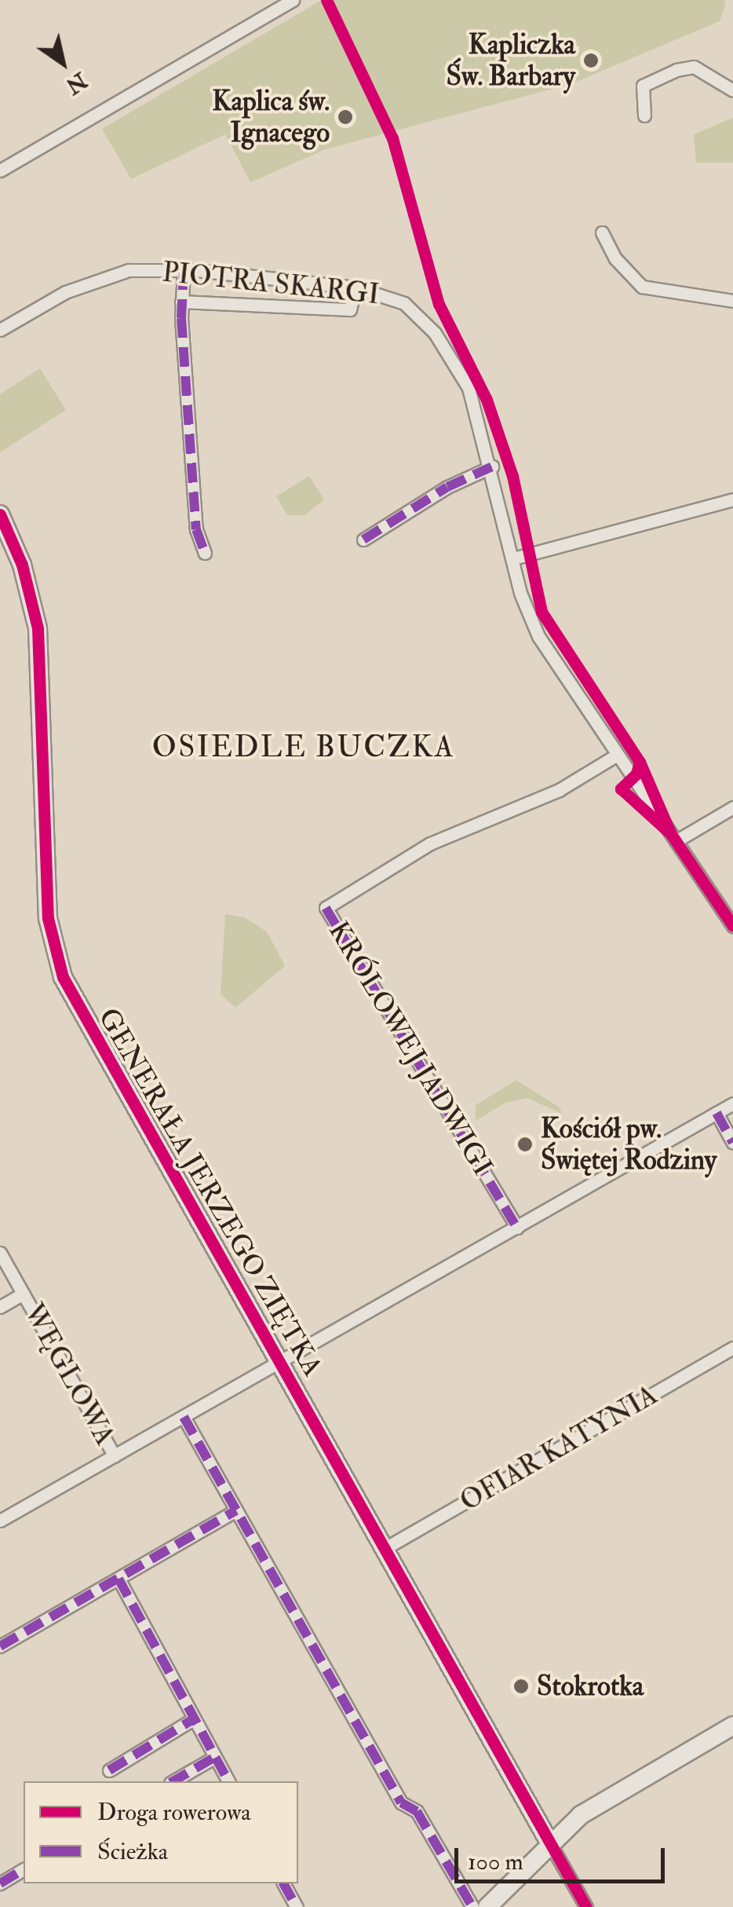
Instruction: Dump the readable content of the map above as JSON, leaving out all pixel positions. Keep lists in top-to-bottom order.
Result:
{
  "streets": {
    "street": [
      "PIOTRA SKARGI",
      "KRÓLOWEJ JADWIGI",
      "GENERAŁA JERZEGO ZIĘTKA",
      "WĘGLOWA",
      "OFIAR KATYNIA"
    ]
  },
  "crossings": [
    ["PIOTRA SKARGI", "KRÓLOWEJ JADWIGI"],
    ["GENERAŁA JERZEGO ZIĘTKA", "OFIAR KATYNIA"]
  ],
  "districts": ["OSIEDLE BUCZKA"],
  "places": [
    "Kapliczka Św. Barbary",
    "Kaplica św. Ignacego",
    "Kościół pw. Świętej Rodziny",
    "Stokrotka"
  ],
  "legend": ["Droga rowerowa", "Ścieżka"],
  "scale_bar": "100 m",
  "north": "bottom right"
}
